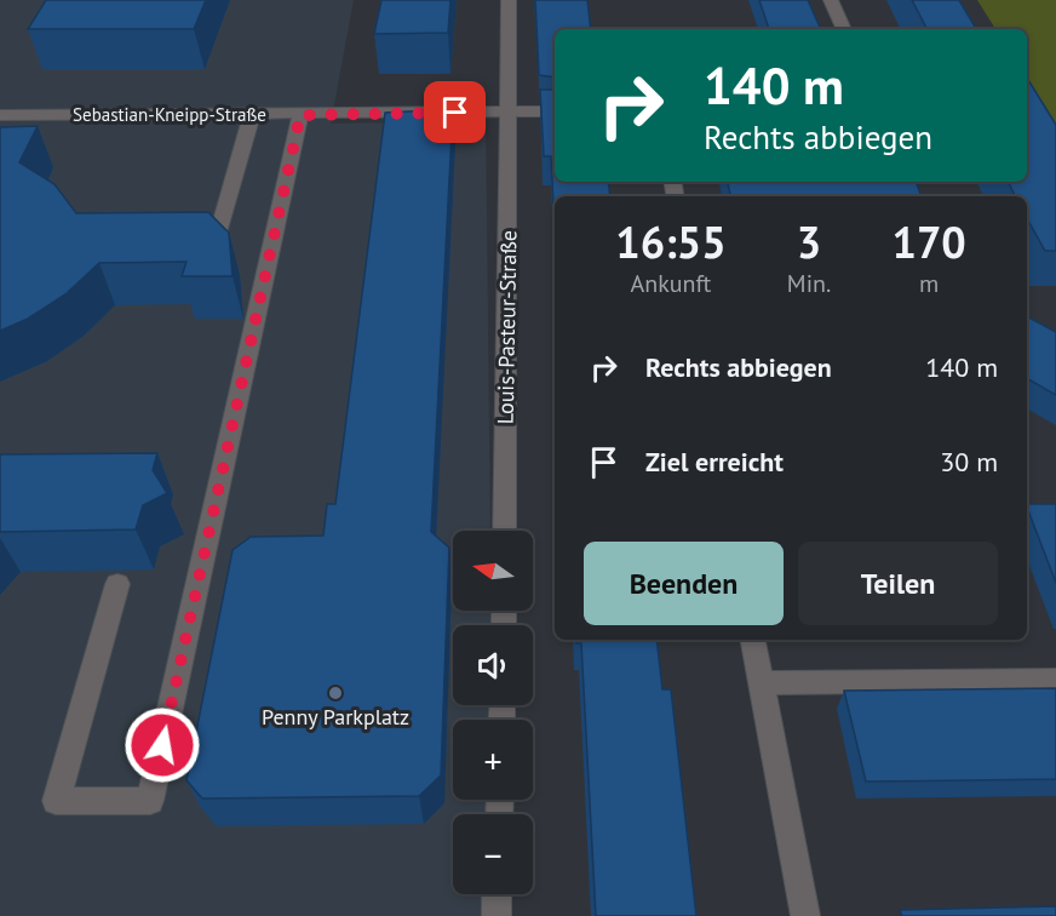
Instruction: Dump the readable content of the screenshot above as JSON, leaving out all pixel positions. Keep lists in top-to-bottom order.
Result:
{
  "streets": {
    "street": ["Sebastian-Kneipp-Straße", "Louis-Pasteur-Straße"]
  },
  "crossings": [
    ["Sebastian-Kneipp-Straße", "Louis-Pasteur-Straße"]
  ],
  "places": ["Penny Parkplatz"],
  "north": "left",
  "page": {
    "turn": ["140 m", "Rechts abbiegen"],
    "eta": [
      "16:55",
      "Ankunft",
      "3",
      "Min.",
      "170",
      "m"
    ],
    "list": [
      {
        "name": "Rechts abbiegen",
        "value": "140 m"
      },
      {
        "name": "Ziel erreicht",
        "value": "30 m"
      }
    ],
    "buttons": ["Beenden", "Teilen"],
    "map_buttons": ["+", "−"]
  }
}
